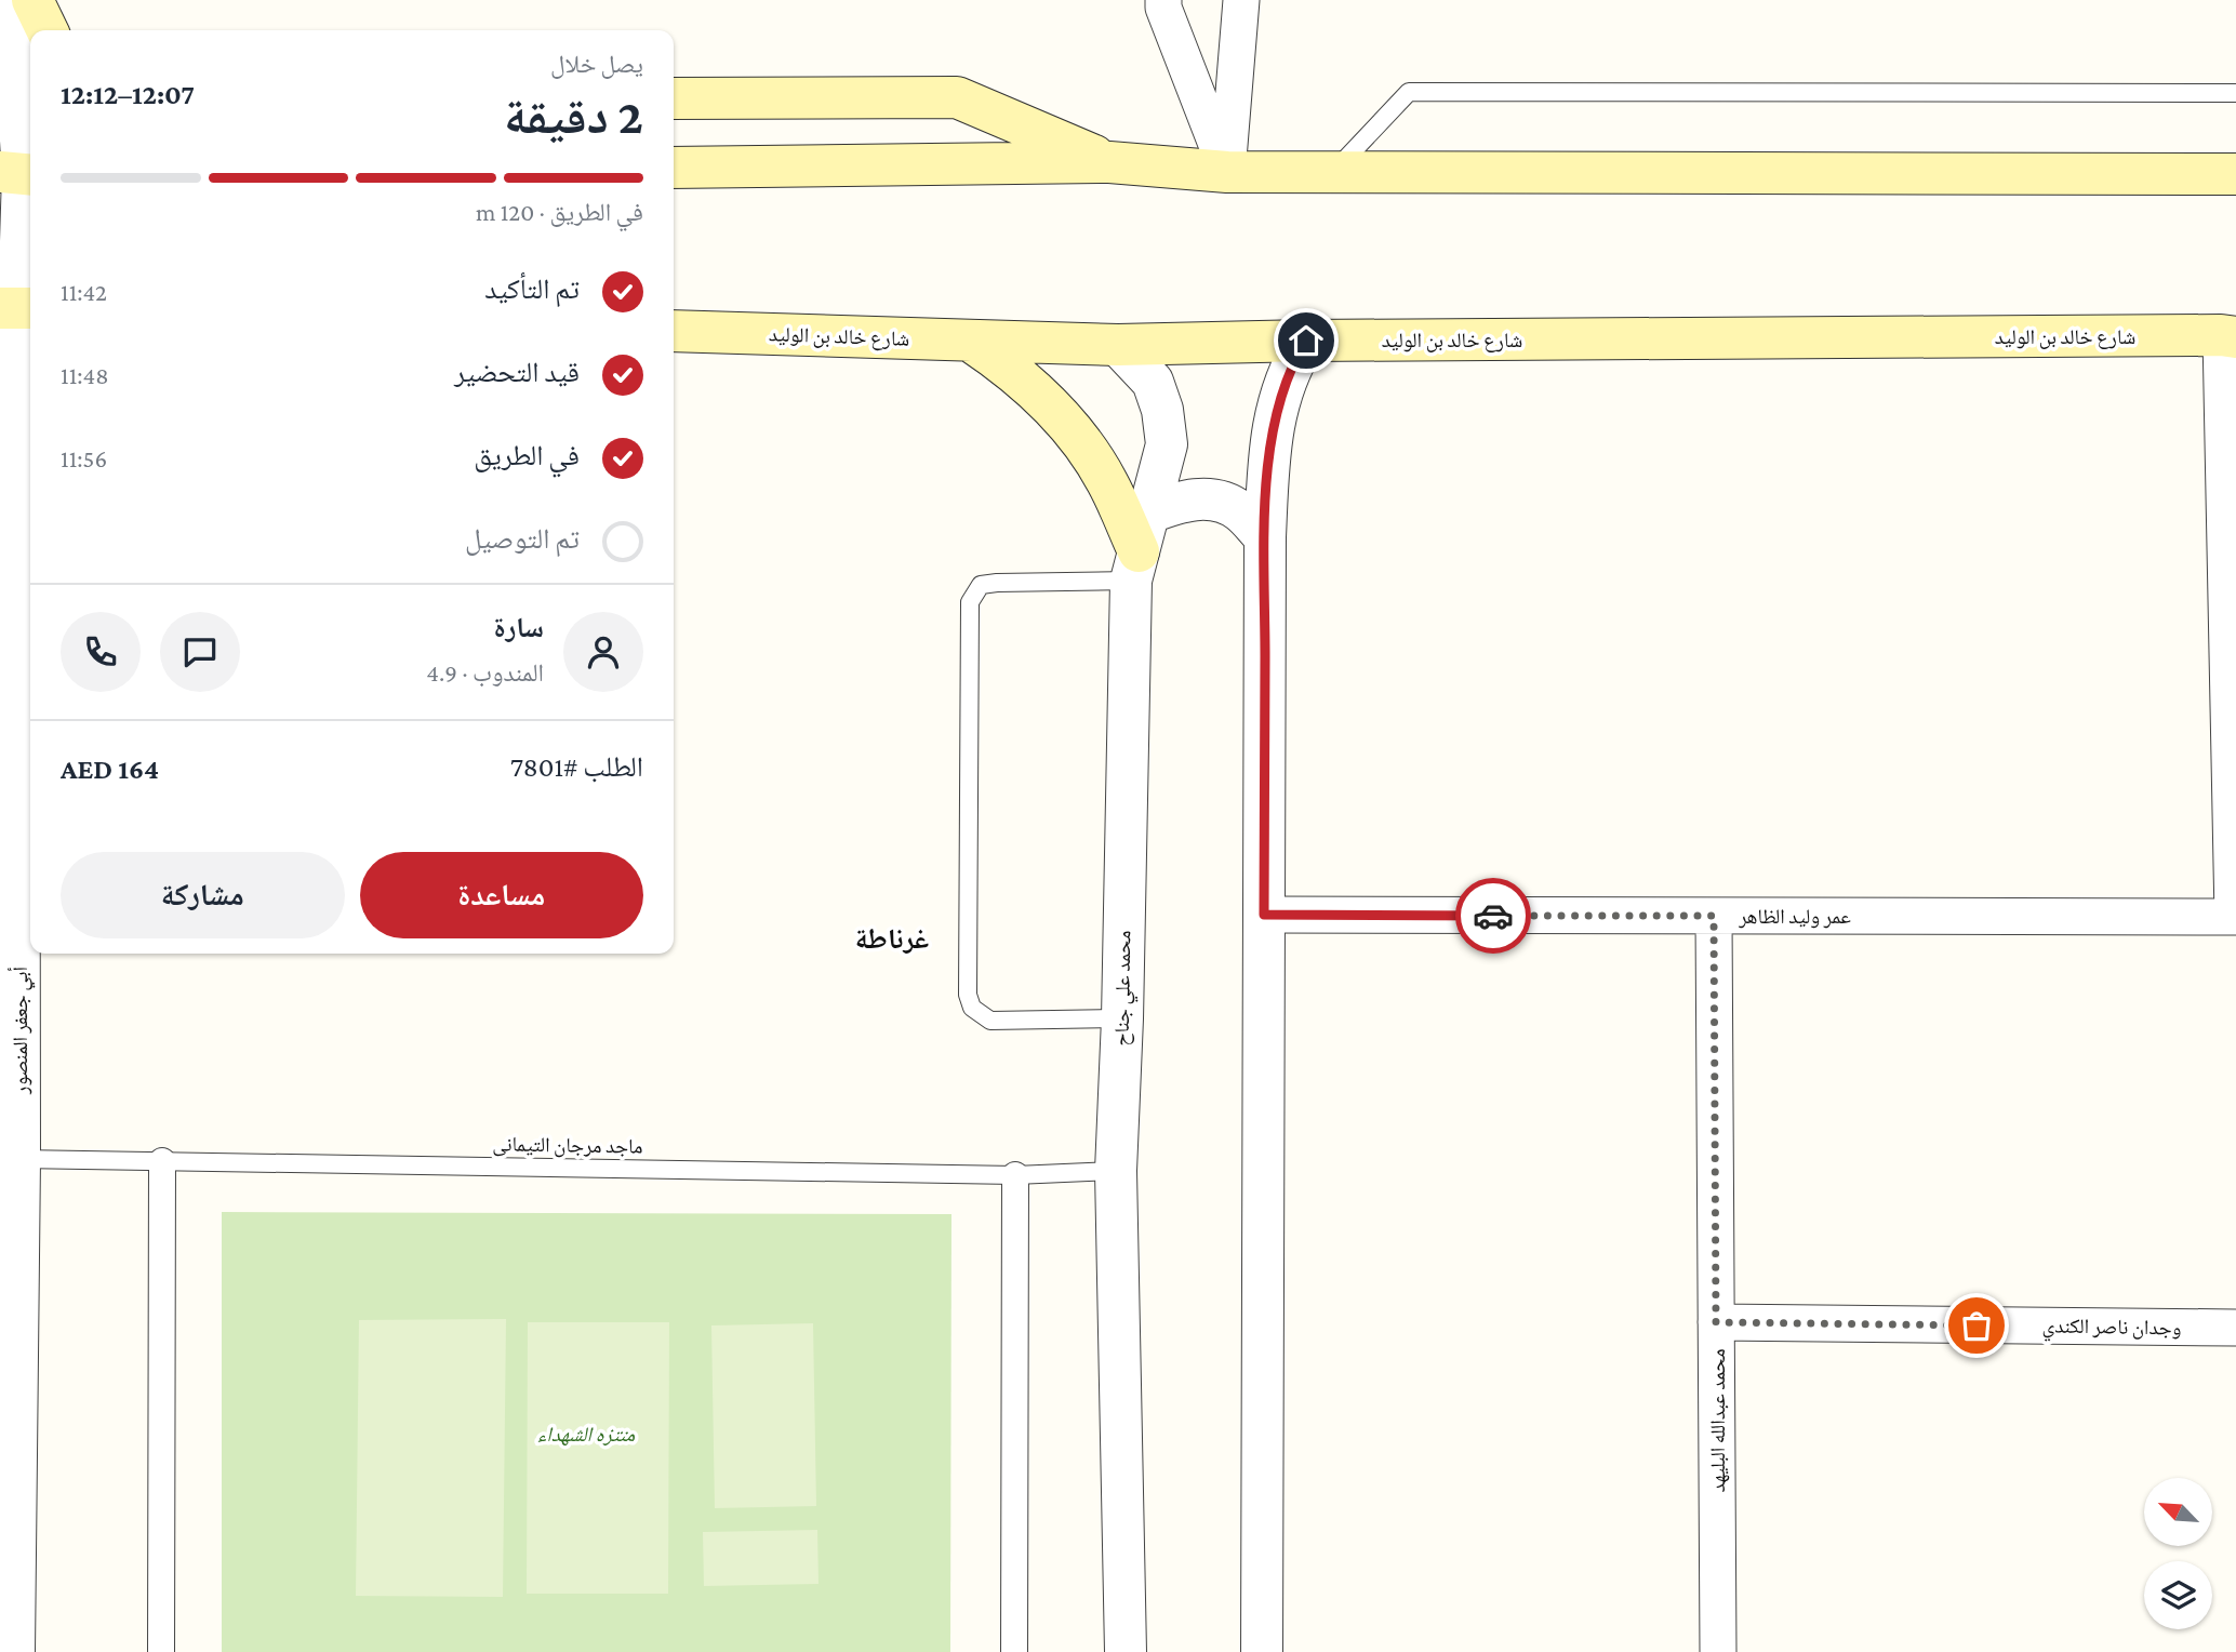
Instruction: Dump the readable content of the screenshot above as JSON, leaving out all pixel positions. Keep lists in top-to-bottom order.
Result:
{
  "streets": {
    "main road": ["شارع خالد بن الوليد"],
    "street": [
      "عمر وليد الظاهر",
      "محمد علي جناح",
      "أبي جعفر المنصور",
      "وجدان ناصر الكندي",
      "محمد عبدالله البليهد"
    ],
    "lane": ["ماجد مرجان التيمانى"]
  },
  "crossings": [
    ["شارع خالد بن الوليد", "محمد علي جناح"],
    ["عمر وليد الظاهر", "محمد عبدالله البليهد"],
    ["محمد علي جناح", "ماجد مرجان التيمانى"],
    ["أبي جعفر المنصور", "ماجد مرجان التيمانى"],
    ["وجدان ناصر الكندي", "محمد عبدالله البليهد"]
  ],
  "districts": ["غرناطة"],
  "parks": ["منتزه الشهداء"],
  "north": "top left",
  "page": {
    "heading": ["2 دقيقة", "يصل خلال", "12:07–12:12"],
    "panel": [
      "سارة",
      "المندوب · 4.9",
      "الطلب #7801",
      "AED 164"
    ],
    "bar": "في الطريق · 120 m",
    "list": [
      ["تم التأكيد", "11:42"],
      ["قيد التحضير", "11:48"],
      ["في الطريق", "11:56"],
      "تم التوصيل"
    ],
    "buttons": ["مساعدة", "مشاركة"]
  }
}
